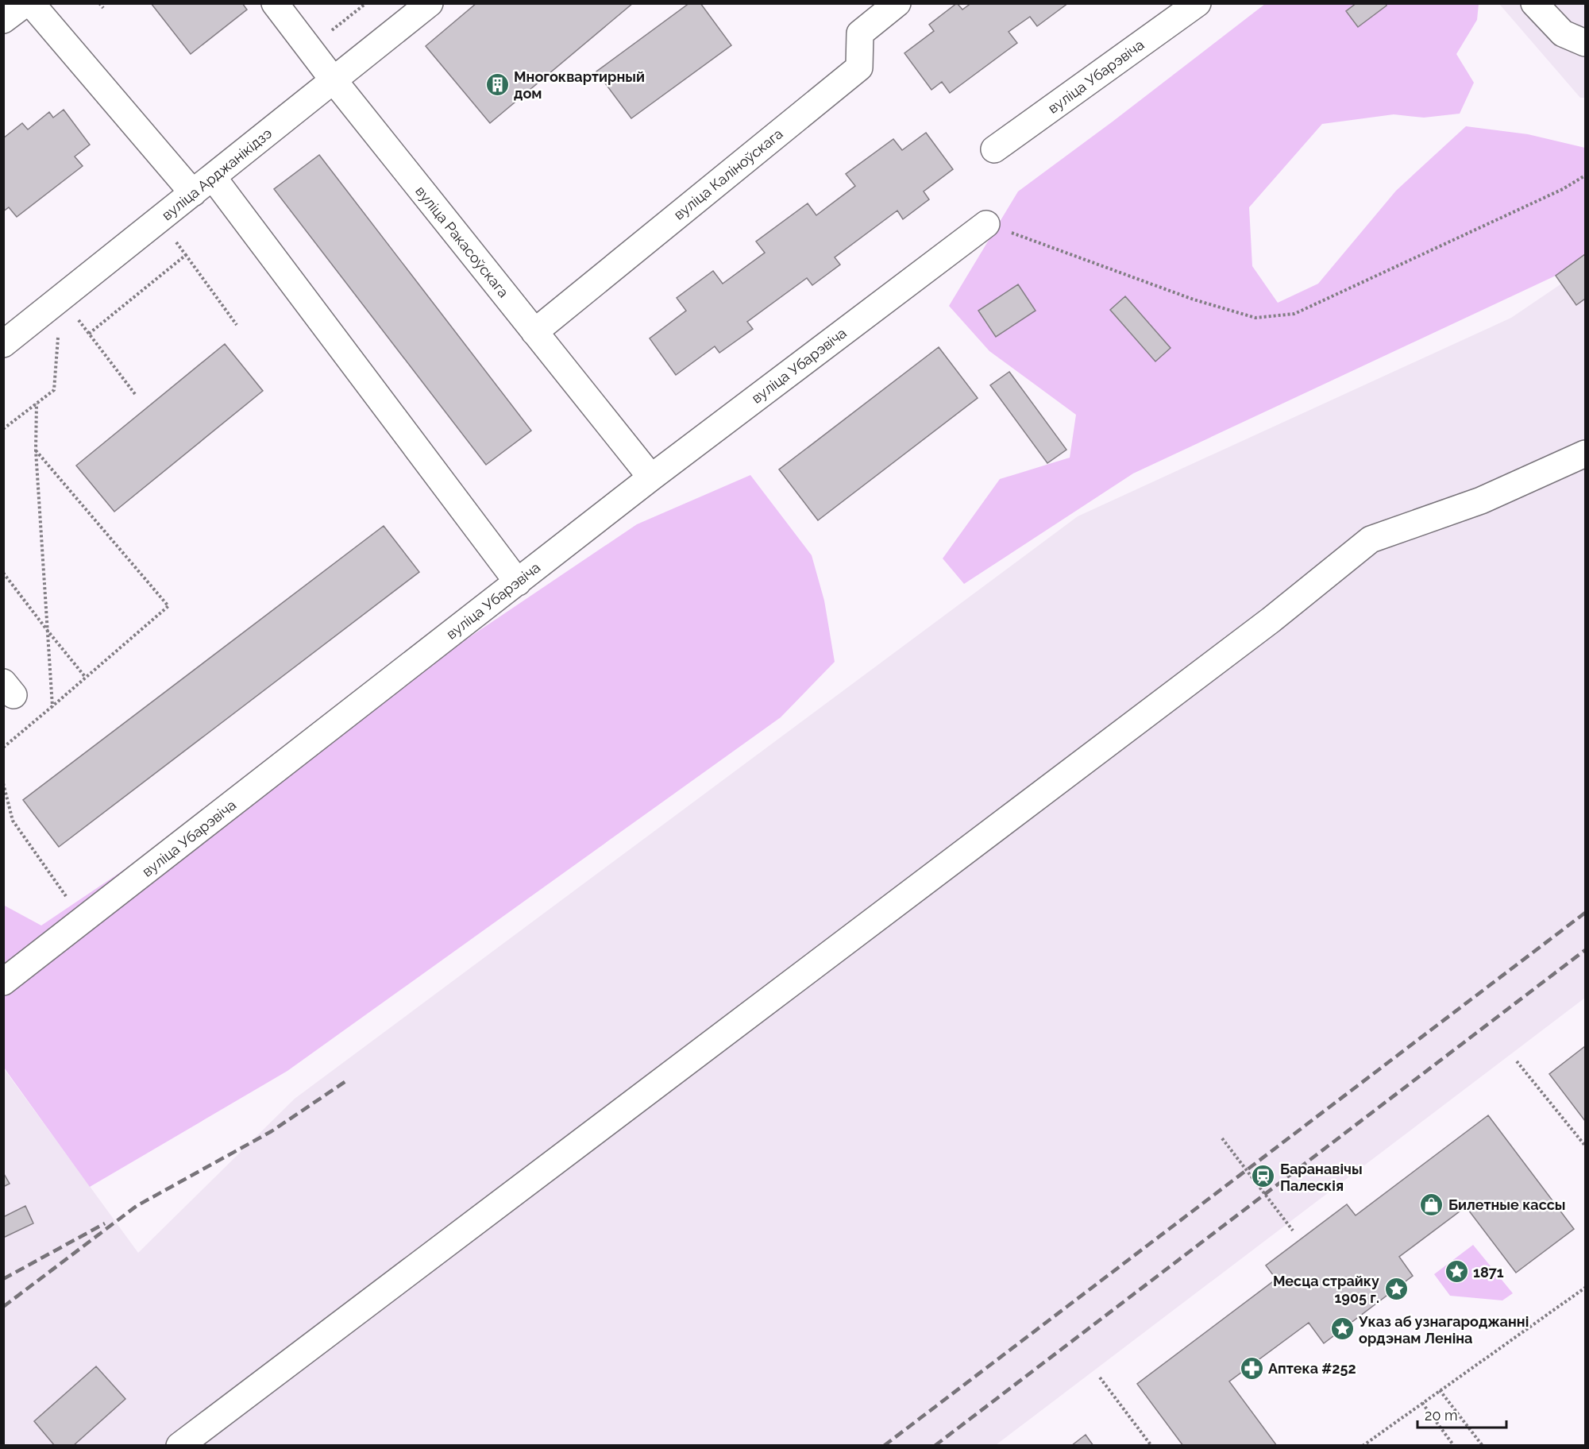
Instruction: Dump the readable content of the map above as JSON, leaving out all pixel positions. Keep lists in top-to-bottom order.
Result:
{
  "streets": {
    "street": [
      "вуліца Убарэвіча",
      "вуліца Арджанікідзэ",
      "вуліца Каліноўскага",
      "вуліца Ракасоўскага"
    ]
  },
  "crossings": [
    ["вуліца Убарэвіча", "вуліца Ракасоўскага"],
    ["вуліца Арджанікідзэ", "вуліца Ракасоўскага"],
    ["вуліца Каліноўскага", "вуліца Ракасоўскага"]
  ],
  "places": {
    "building": ["Многоквартирный дом"],
    "station": ["Баранавічы Палескія"],
    "shop": ["Билетные кассы"],
    "place": ["1871", "Месца страйку 1905 г.", "Указ аб узнагароджанні ордэнам Леніна"],
    "pharmacy": ["Аптека #252"]
  },
  "scale_bar": "20 m"
}
